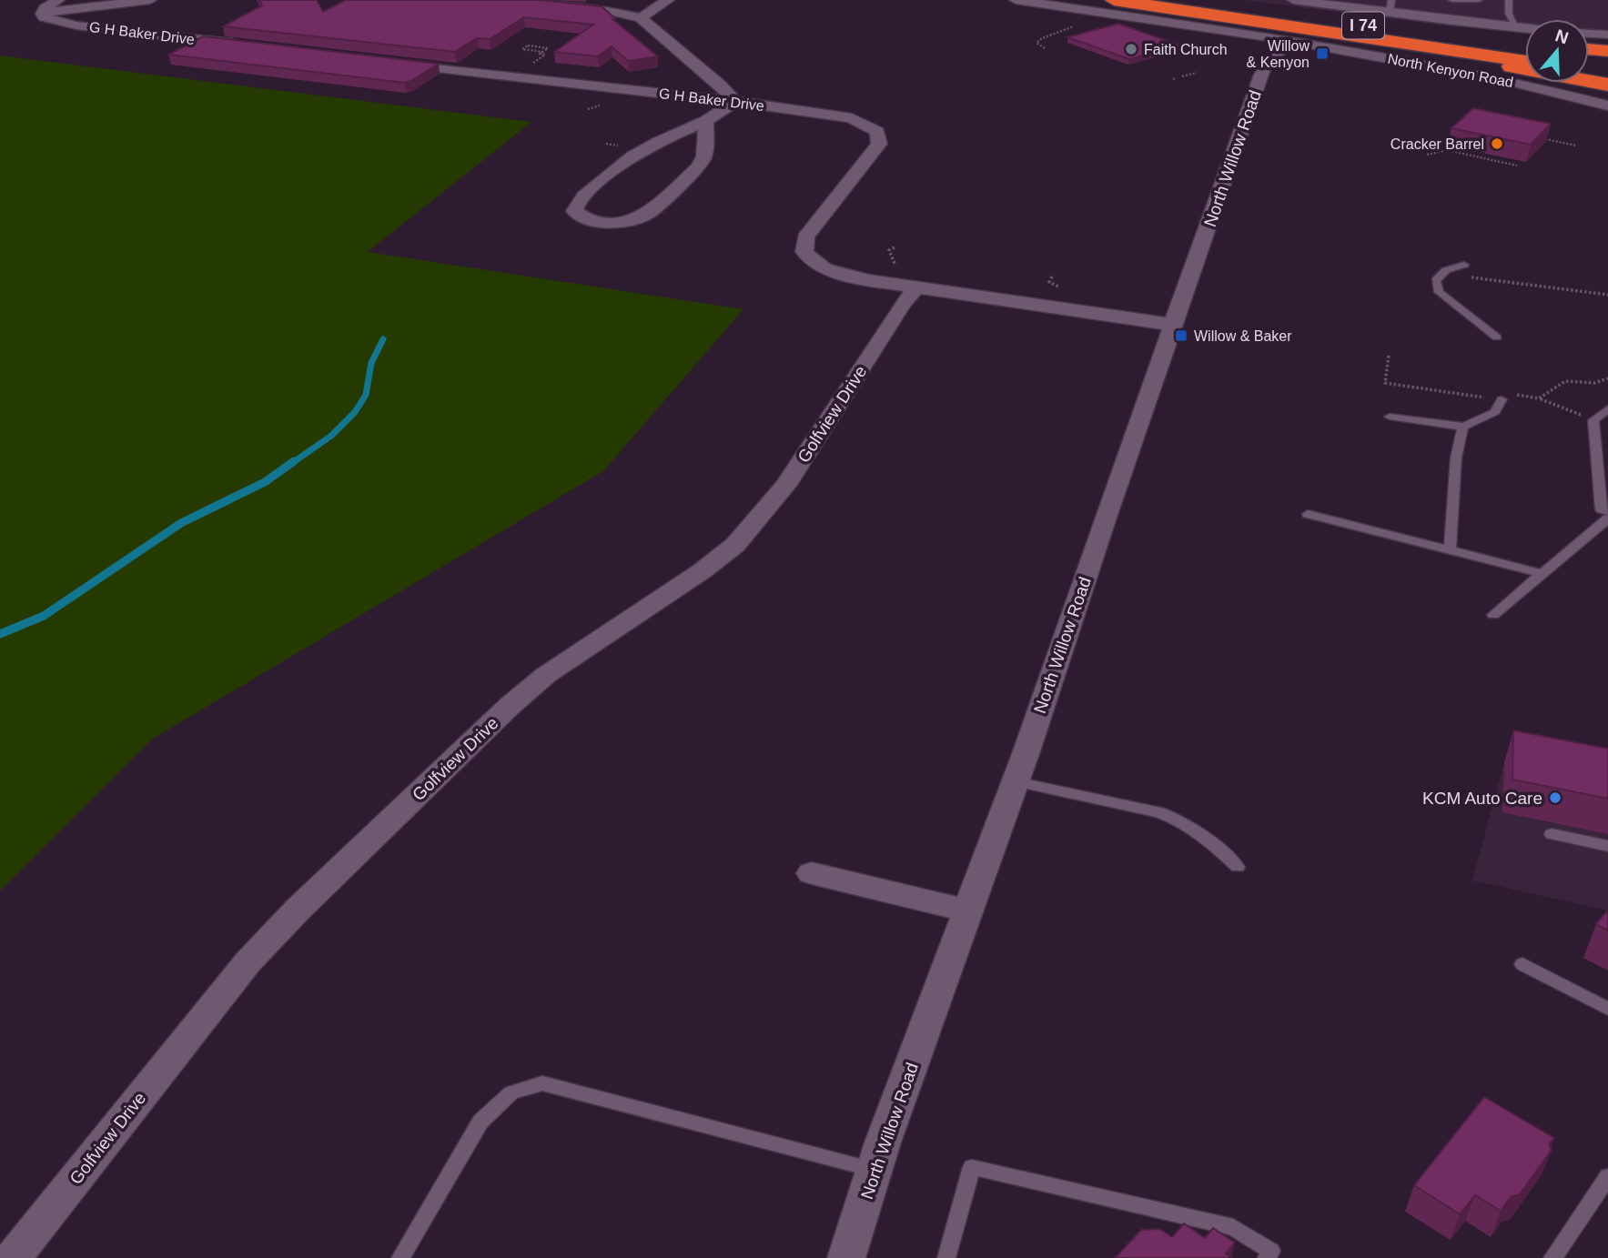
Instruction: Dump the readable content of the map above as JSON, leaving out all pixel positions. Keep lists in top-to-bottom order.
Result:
{
  "streets": {
    "highway": ["I 74"],
    "street": [
      "G H Baker Drive",
      "North Kenyon Road",
      "North Willow Road",
      "Golfview Drive"
    ]
  },
  "crossings": [
    ["G H Baker Drive", "North Willow Road"],
    ["G H Baker Drive", "Golfview Drive"],
    ["North Kenyon Road", "North Willow Road"]
  ],
  "places": {
    "other": ["Faith Church", "Cracker Barrel", "KCM Auto Care"],
    "transit": ["Willow & Kenyon", "Willow & Baker"]
  },
  "north": "top"
}
